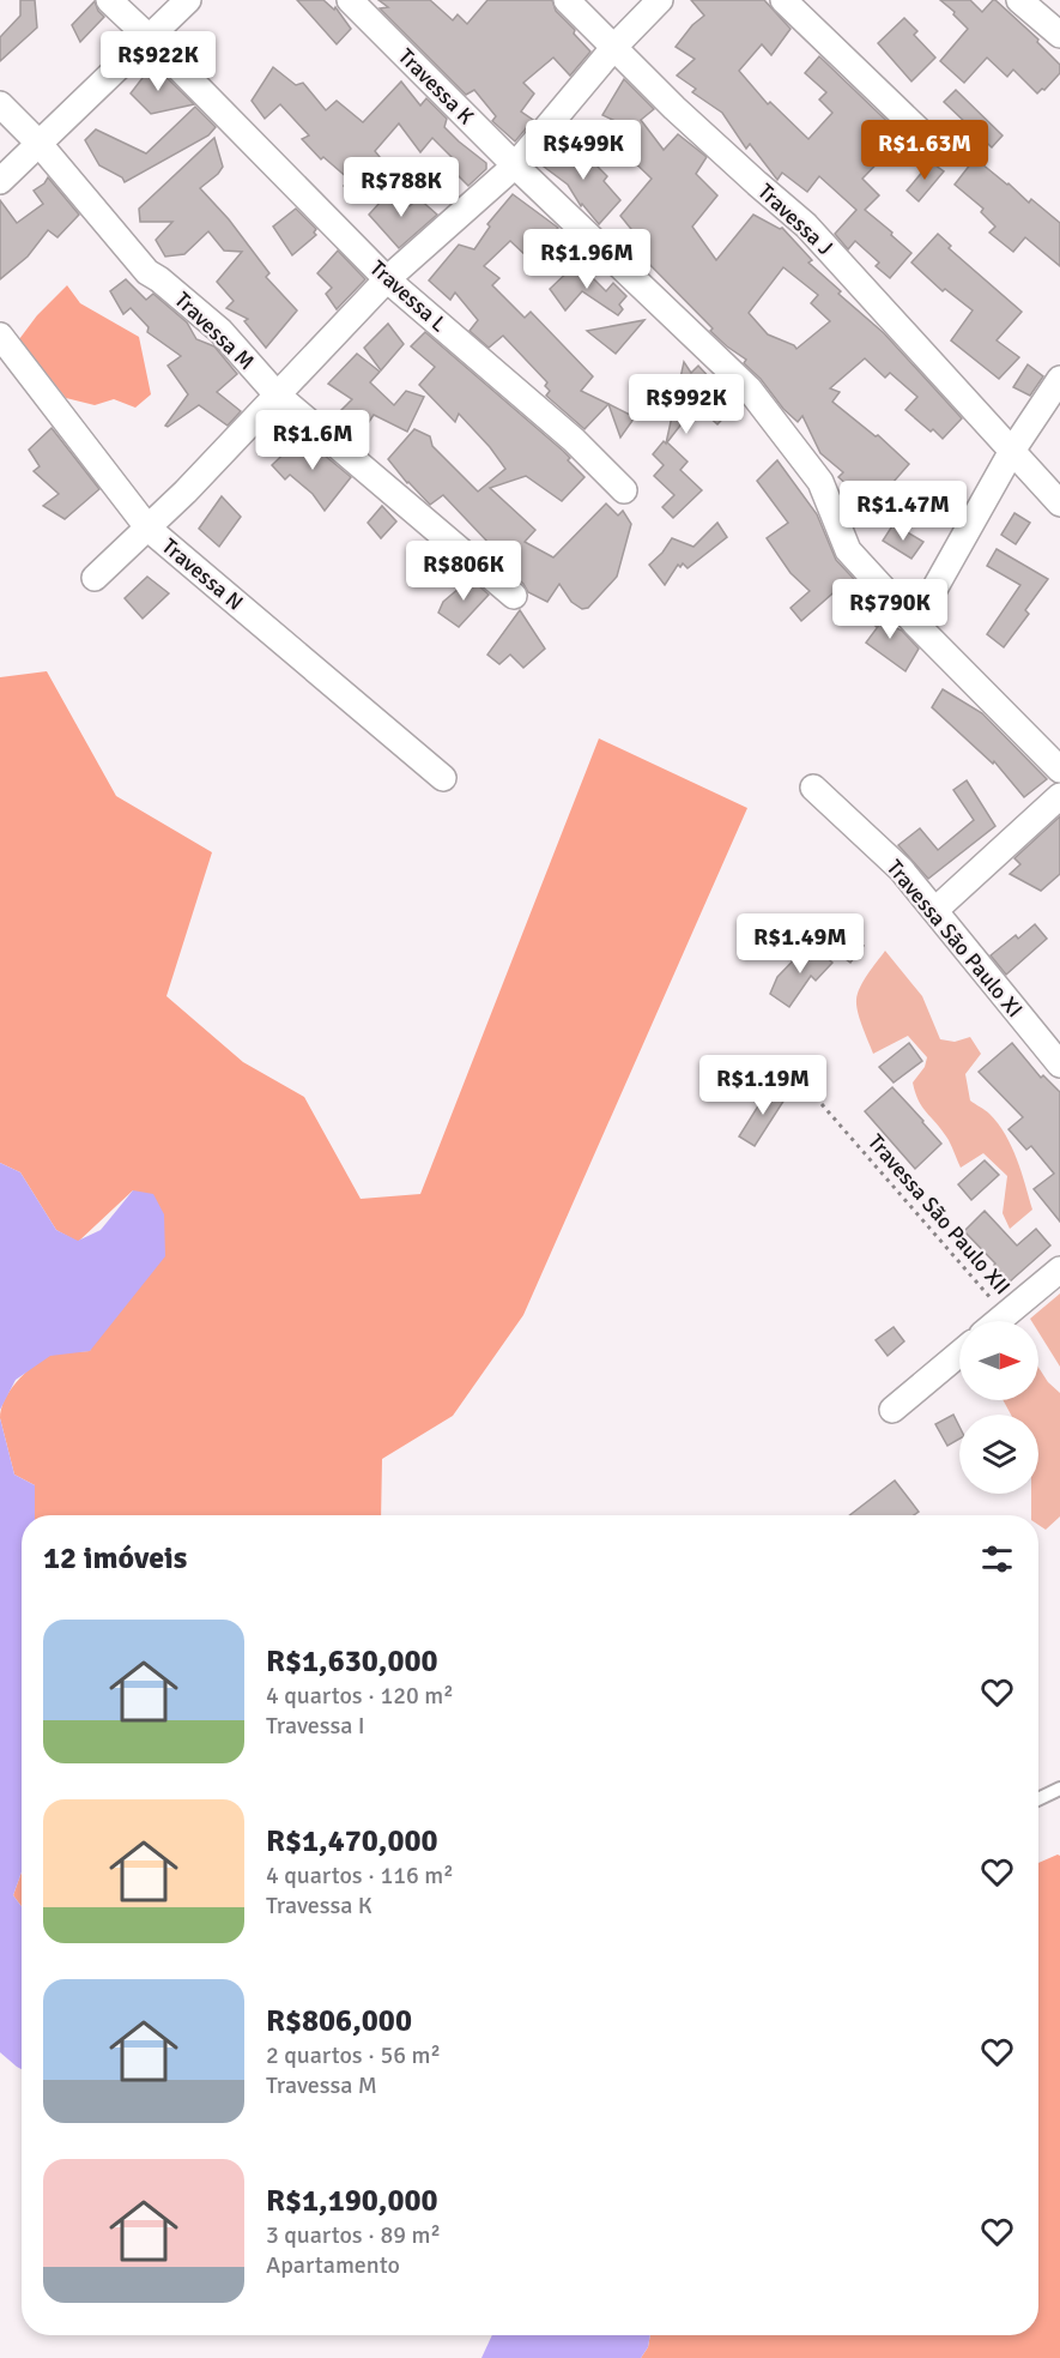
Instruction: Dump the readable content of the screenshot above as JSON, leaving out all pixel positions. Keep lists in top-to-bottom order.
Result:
{
  "streets": {
    "street": [
      "Travessa K",
      "Travessa J",
      "Travessa L",
      "Travessa M",
      "Travessa N",
      "Travessa São Paulo XI"
    ],
    "path": ["Travessa São Paulo XII"]
  },
  "north": "right",
  "page": {
    "price": [
      "R$922K",
      "R$499K",
      "R$1.63M",
      "R$788K",
      "R$1.96M",
      "R$992K",
      "R$1.6M",
      "R$1.47M",
      "R$806K",
      "R$790K",
      "R$1.49M",
      "R$1.19M"
    ],
    "heading": "12 imóveis",
    "list": [
      {
        "name": "R$1,630,000",
        "note": "4 quartos · 120 m² · Travessa I"
      },
      {
        "name": "R$1,470,000",
        "note": "4 quartos · 116 m² · Travessa K"
      },
      {
        "name": "R$806,000",
        "note": "2 quartos · 56 m² · Travessa M"
      },
      {
        "name": "R$1,190,000",
        "note": "3 quartos · 89 m² · Apartamento"
      }
    ]
  }
}
